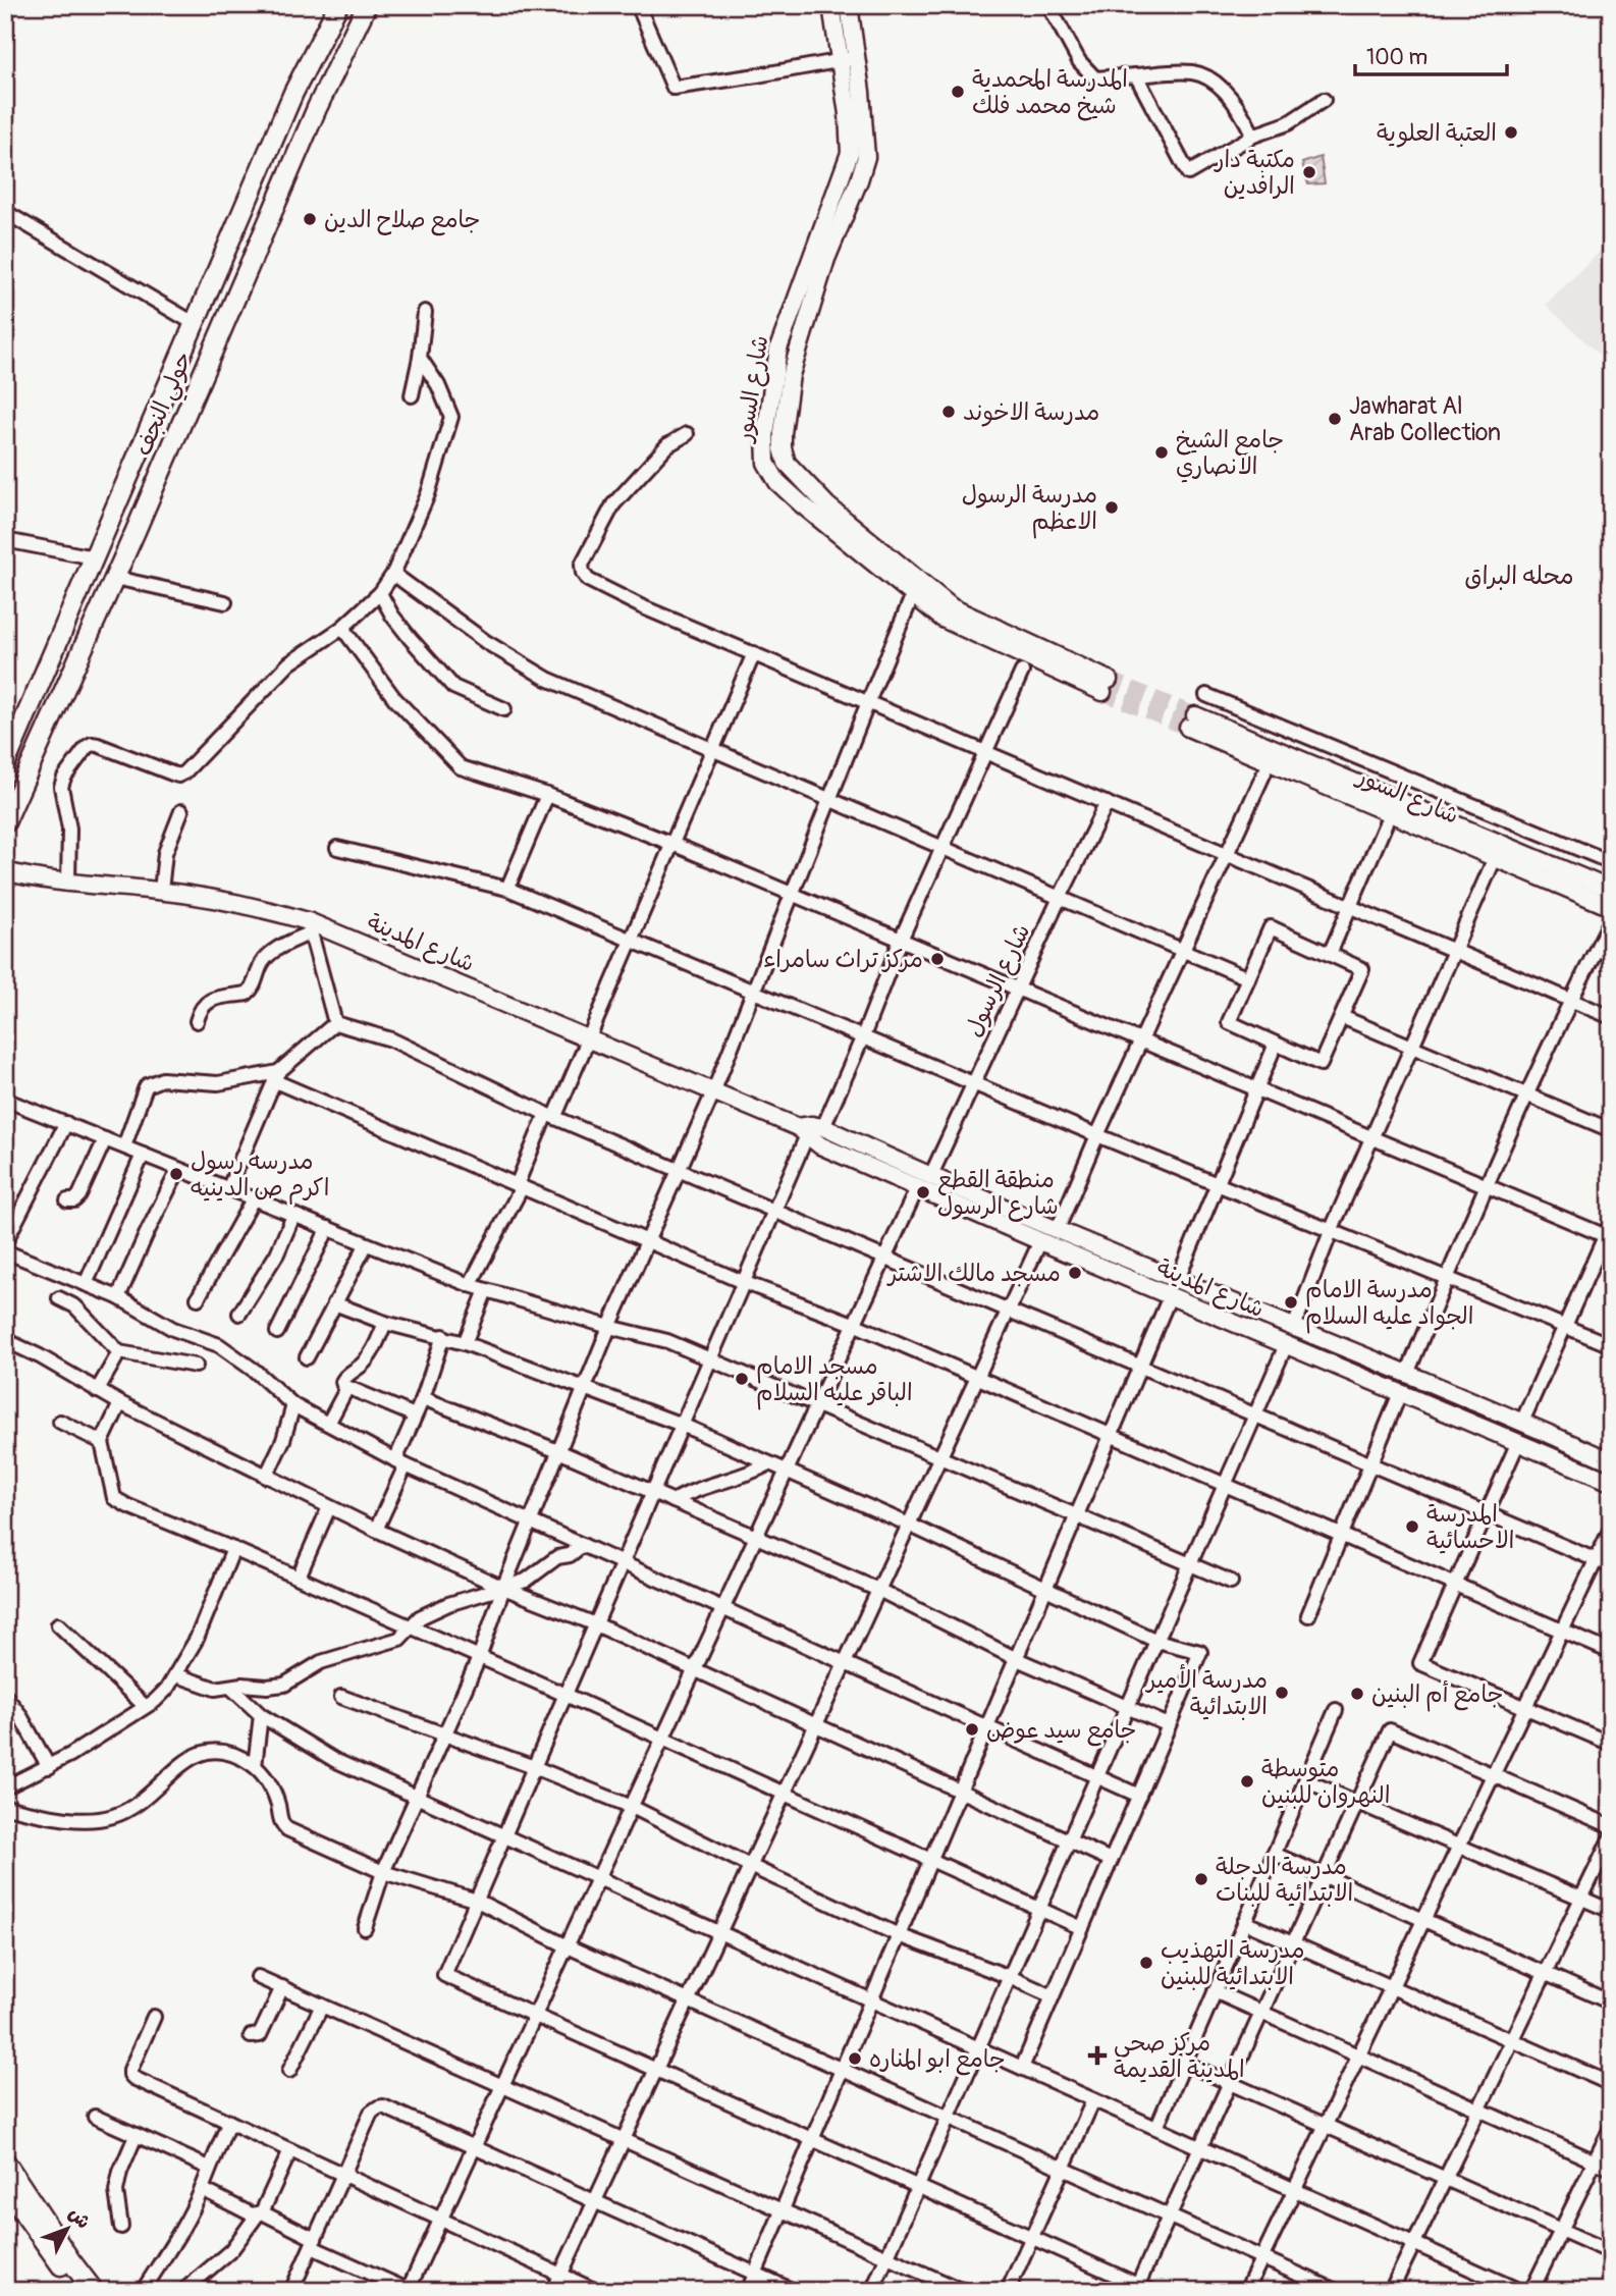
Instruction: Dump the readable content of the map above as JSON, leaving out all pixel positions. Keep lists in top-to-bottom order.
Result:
{
  "streets": {
    "main road": ["شارع السور", "حولي النجف", "شارع المدينة"],
    "street": ["شارع الرسول"]
  },
  "crossings": [
    ["شارع المدينة", "شارع الرسول"]
  ],
  "districts": ["محله البراق"],
  "places": {
    "other": [
      "المدرسة المحمدية شيخ محمد فلك",
      "العتبة العلوية",
      "مكتبة دار الرافدين",
      "جامع صلاح الدين",
      "مدرسة الاخوند",
      "Jawharat Al Arab Collection",
      "جامع الشيخ الانصاري",
      "مدرسة الرسول الاعظم",
      "مركز تراث سامراء",
      "مدرسه رسول اکرم ص الدینیه",
      "منطقة القطع شارع الرسول",
      "مسجد مالك الاشتر",
      "مدرسة الامام الجواد عليه السلام",
      "مسجد الامام الباقر عليه السلام",
      "المدرسة الاحسائية",
      "مدرسة الأمير الابتدائية",
      "جامع أم البنين",
      "جامع سيد عوض",
      "متوسطة النهروان للبنين",
      "مدرسة الدجلة الابتدائية للبنات",
      "مدرسة التهذيب الابتدائية للبنين",
      "جامع ابو المناره"
    ],
    "health": ["مركز صحي المدينة القديمة"]
  },
  "scale_bar": "100 m",
  "north": "top right"
}
